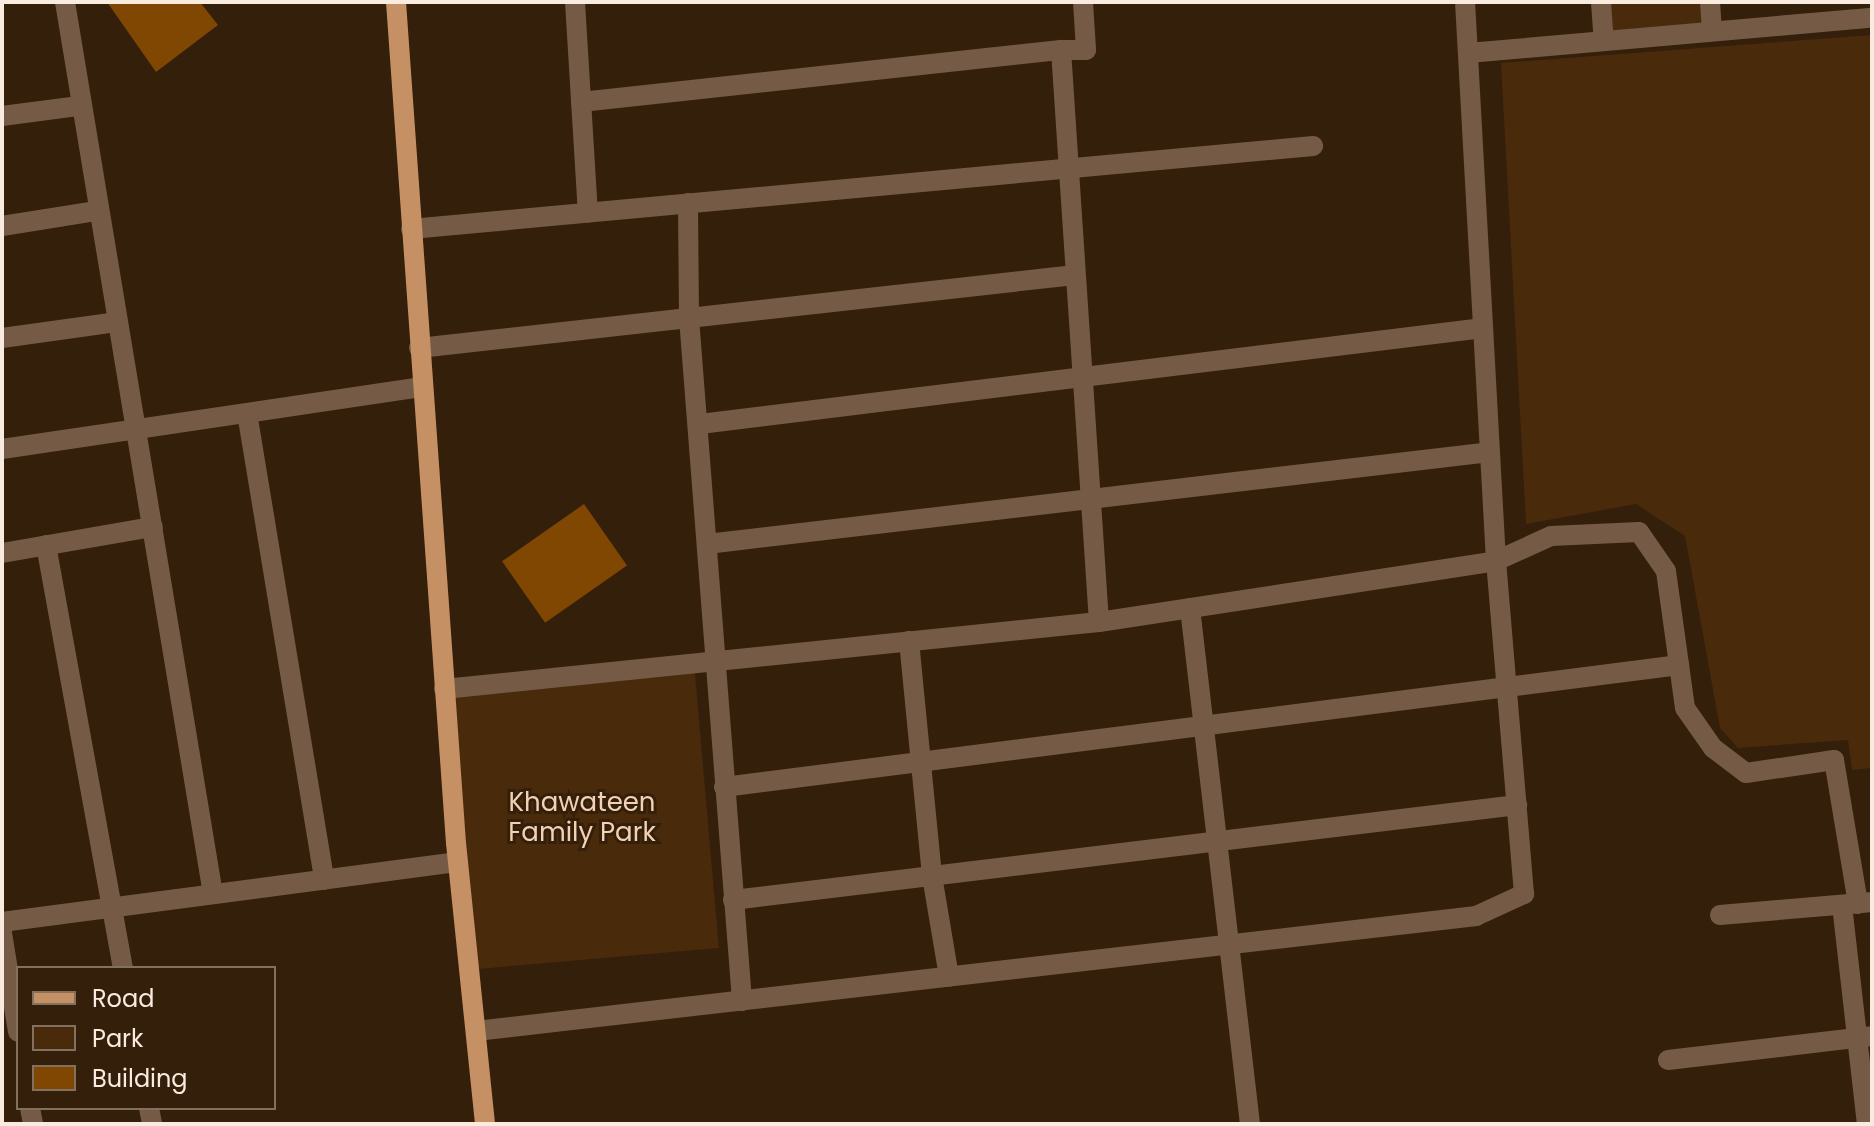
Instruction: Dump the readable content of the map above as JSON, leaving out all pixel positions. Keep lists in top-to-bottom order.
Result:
{
  "parks": ["Khawateen Family Park"],
  "legend": ["Road", "Park", "Building"]
}
